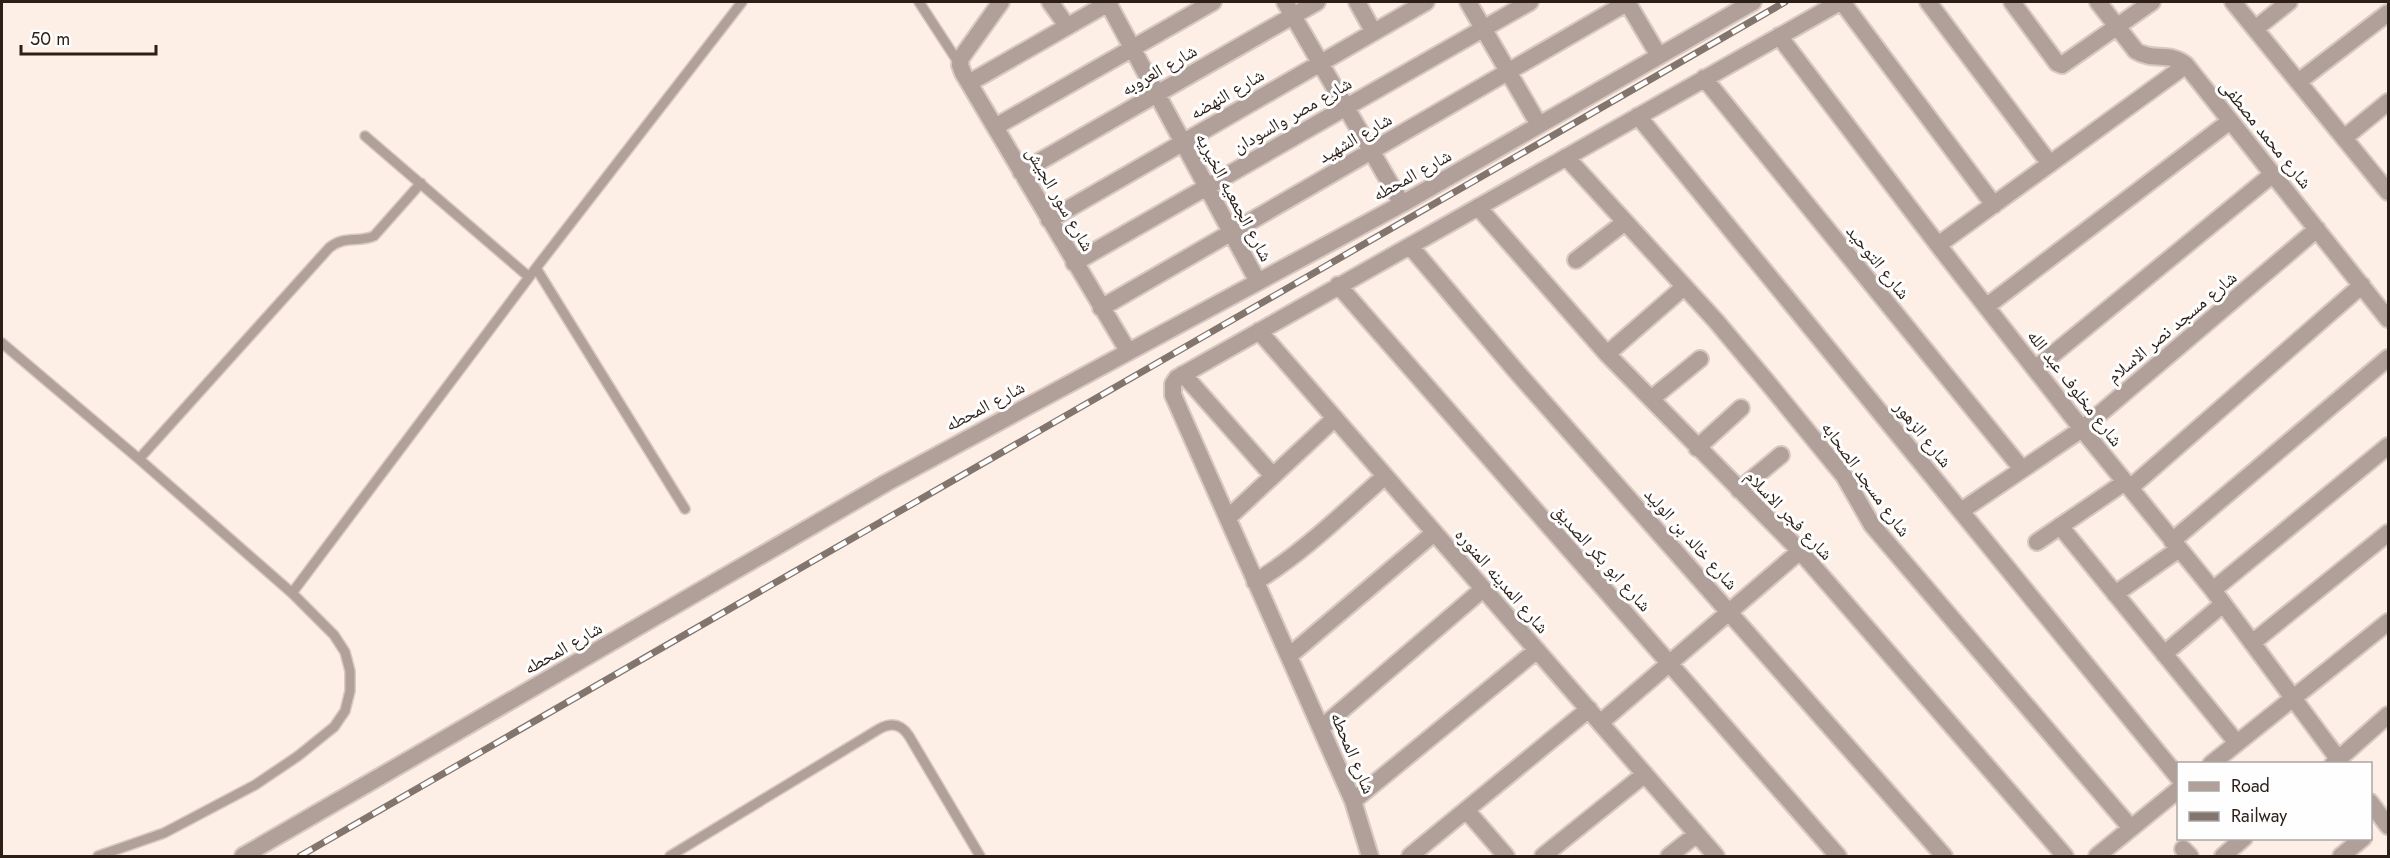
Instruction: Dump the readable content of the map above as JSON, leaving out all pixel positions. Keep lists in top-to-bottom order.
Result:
{
  "streets": {
    "street": [
      "شارع العروبه",
      "شارع النهضه",
      "شارع مصر والسودان",
      "شارع محمد مصطفى",
      "شارع الشهيد",
      "شارع المحطه",
      "شارع الجمعيه الخيريه",
      "شارع سور الجيش",
      "شارع التوحيد",
      "شارع مسجد نصر الاسلام",
      "شارع مخلوف عبد الله",
      "شارع الزهور",
      "شارع مسجد الصحابه",
      "شارع فجر الاسلام",
      "شارع خالد بن الوليد",
      "شارع ابو بكر الصديق",
      "شارع المدينه المنوره"
    ]
  },
  "crossings": [
    ["شارع العروبه", "شارع الجمعيه الخيريه"],
    ["شارع العروبه", "شارع سور الجيش"],
    ["شارع النهضه", "شارع الجمعيه الخيريه"],
    ["شارع النهضه", "شارع سور الجيش"],
    ["شارع مصر والسودان", "شارع الجمعيه الخيريه"],
    ["شارع مصر والسودان", "شارع سور الجيش"],
    ["شارع محمد مصطفى", "شارع مسجد نصر الاسلام"],
    ["شارع الشهيد", "شارع الجمعيه الخيريه"],
    ["شارع الشهيد", "شارع سور الجيش"],
    ["شارع المحطه", "شارع الجمعيه الخيريه"],
    ["شارع المحطه", "شارع سور الجيش"],
    ["شارع التوحيد", "شارع مسجد نصر الاسلام"],
    ["شارع مسجد نصر الاسلام", "شارع مخلوف عبد الله"],
    ["شارع مسجد نصر الاسلام", "شارع الزهور"]
  ],
  "legend": ["Road", "Railway"],
  "scale_bar": "50 m"
}
